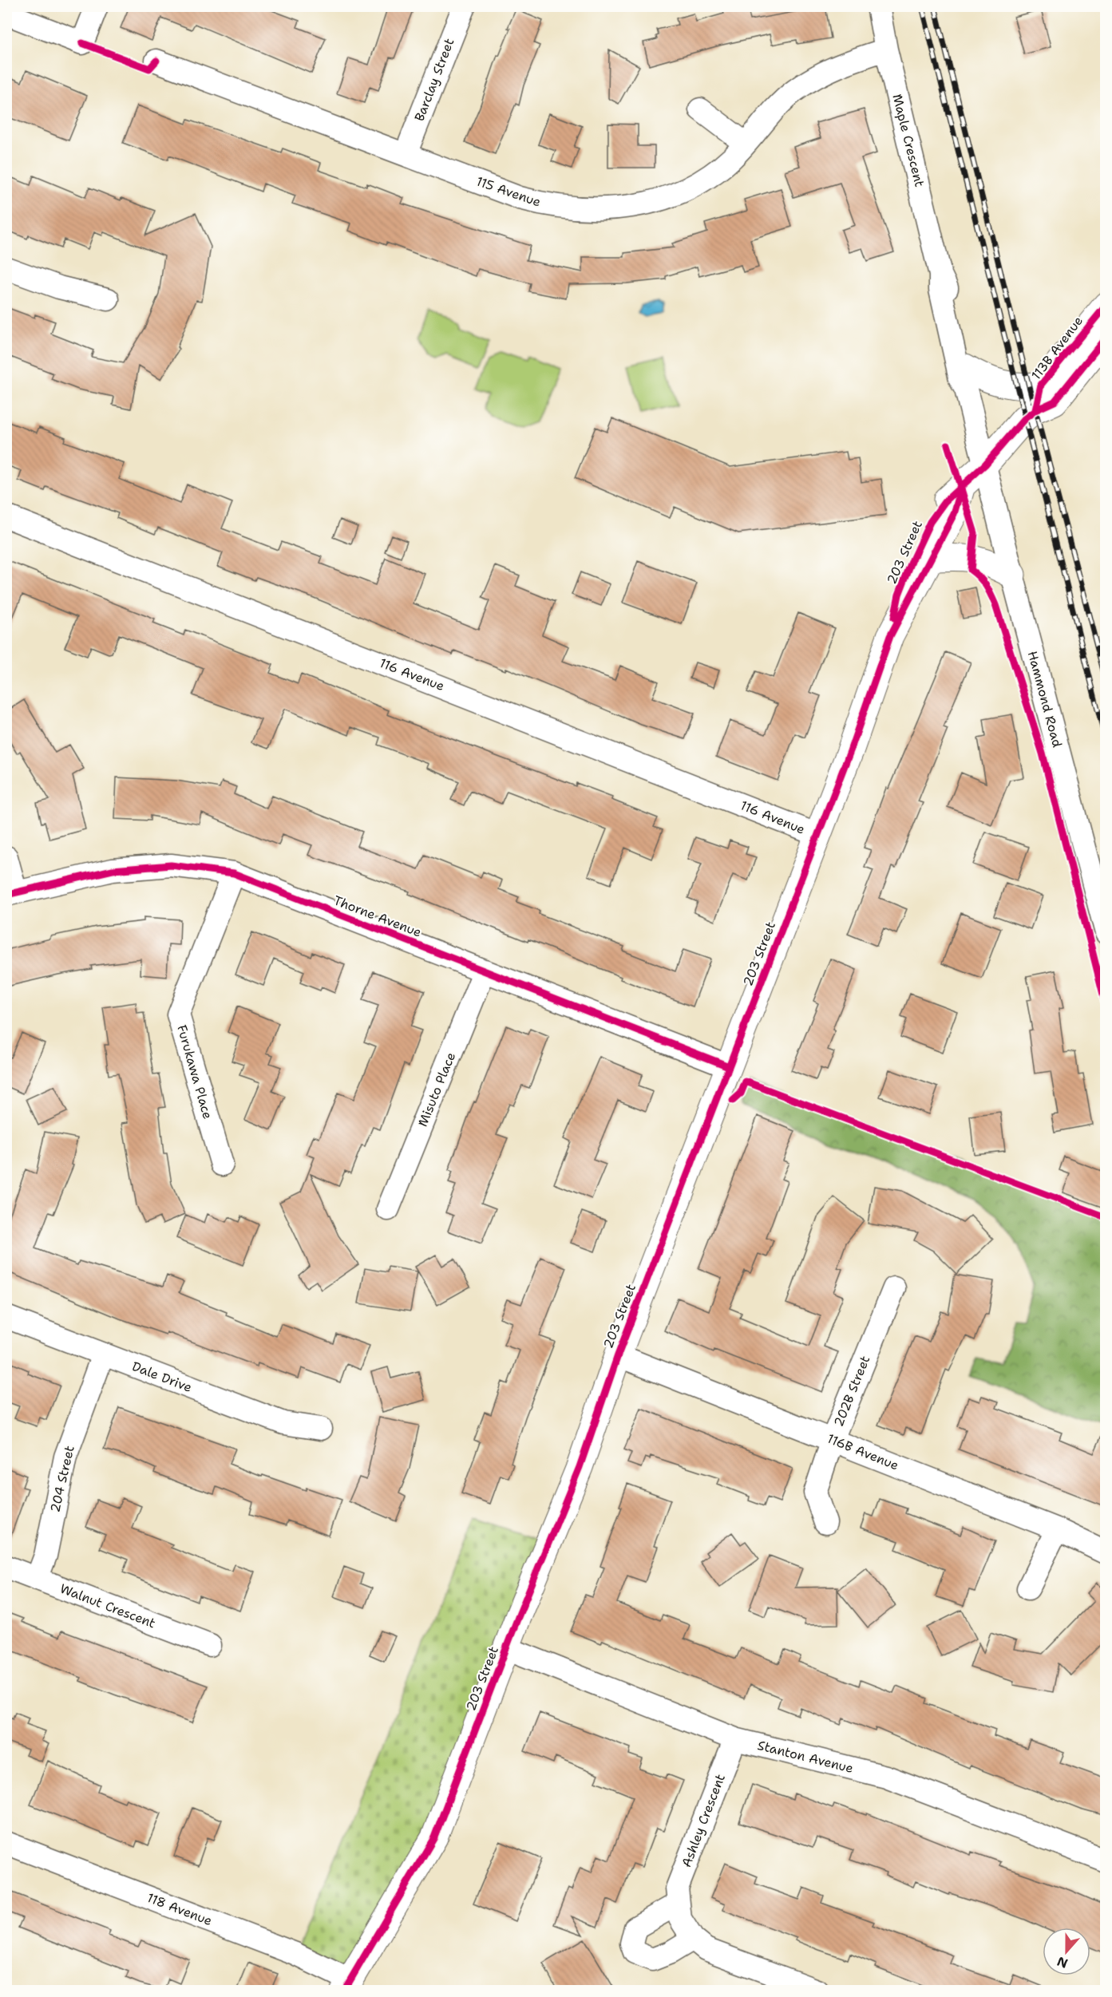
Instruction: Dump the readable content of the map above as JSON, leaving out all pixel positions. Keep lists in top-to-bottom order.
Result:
{
  "streets": {
    "main road": ["113B Avenue", "203 Street"],
    "street": [
      "Barclay Street",
      "Maple Crescent",
      "115 Avenue",
      "116 Avenue",
      "Hammond Road",
      "Thorne Avenue",
      "Furukawa Place",
      "Misuto Place",
      "Dale Drive",
      "202B Street",
      "116B Avenue",
      "204 Street",
      "Walnut Crescent",
      "Stanton Avenue",
      "Ashley Crescent",
      "118 Avenue"
    ]
  },
  "crossings": [
    ["Barclay Street", "115 Avenue"],
    ["Maple Crescent", "115 Avenue"],
    ["Maple Crescent", "203 Street"],
    ["Maple Crescent", "Hammond Road"],
    ["203 Street", "116 Avenue"],
    ["203 Street", "Hammond Road"],
    ["203 Street", "Thorne Avenue"],
    ["203 Street", "116B Avenue"],
    ["203 Street", "Stanton Avenue"],
    ["203 Street", "118 Avenue"],
    ["Thorne Avenue", "Furukawa Place"],
    ["Thorne Avenue", "Misuto Place"],
    ["Dale Drive", "204 Street"],
    ["202B Street", "116B Avenue"],
    ["204 Street", "Walnut Crescent"],
    ["Stanton Avenue", "Ashley Crescent"]
  ],
  "north": "bottom"
}
